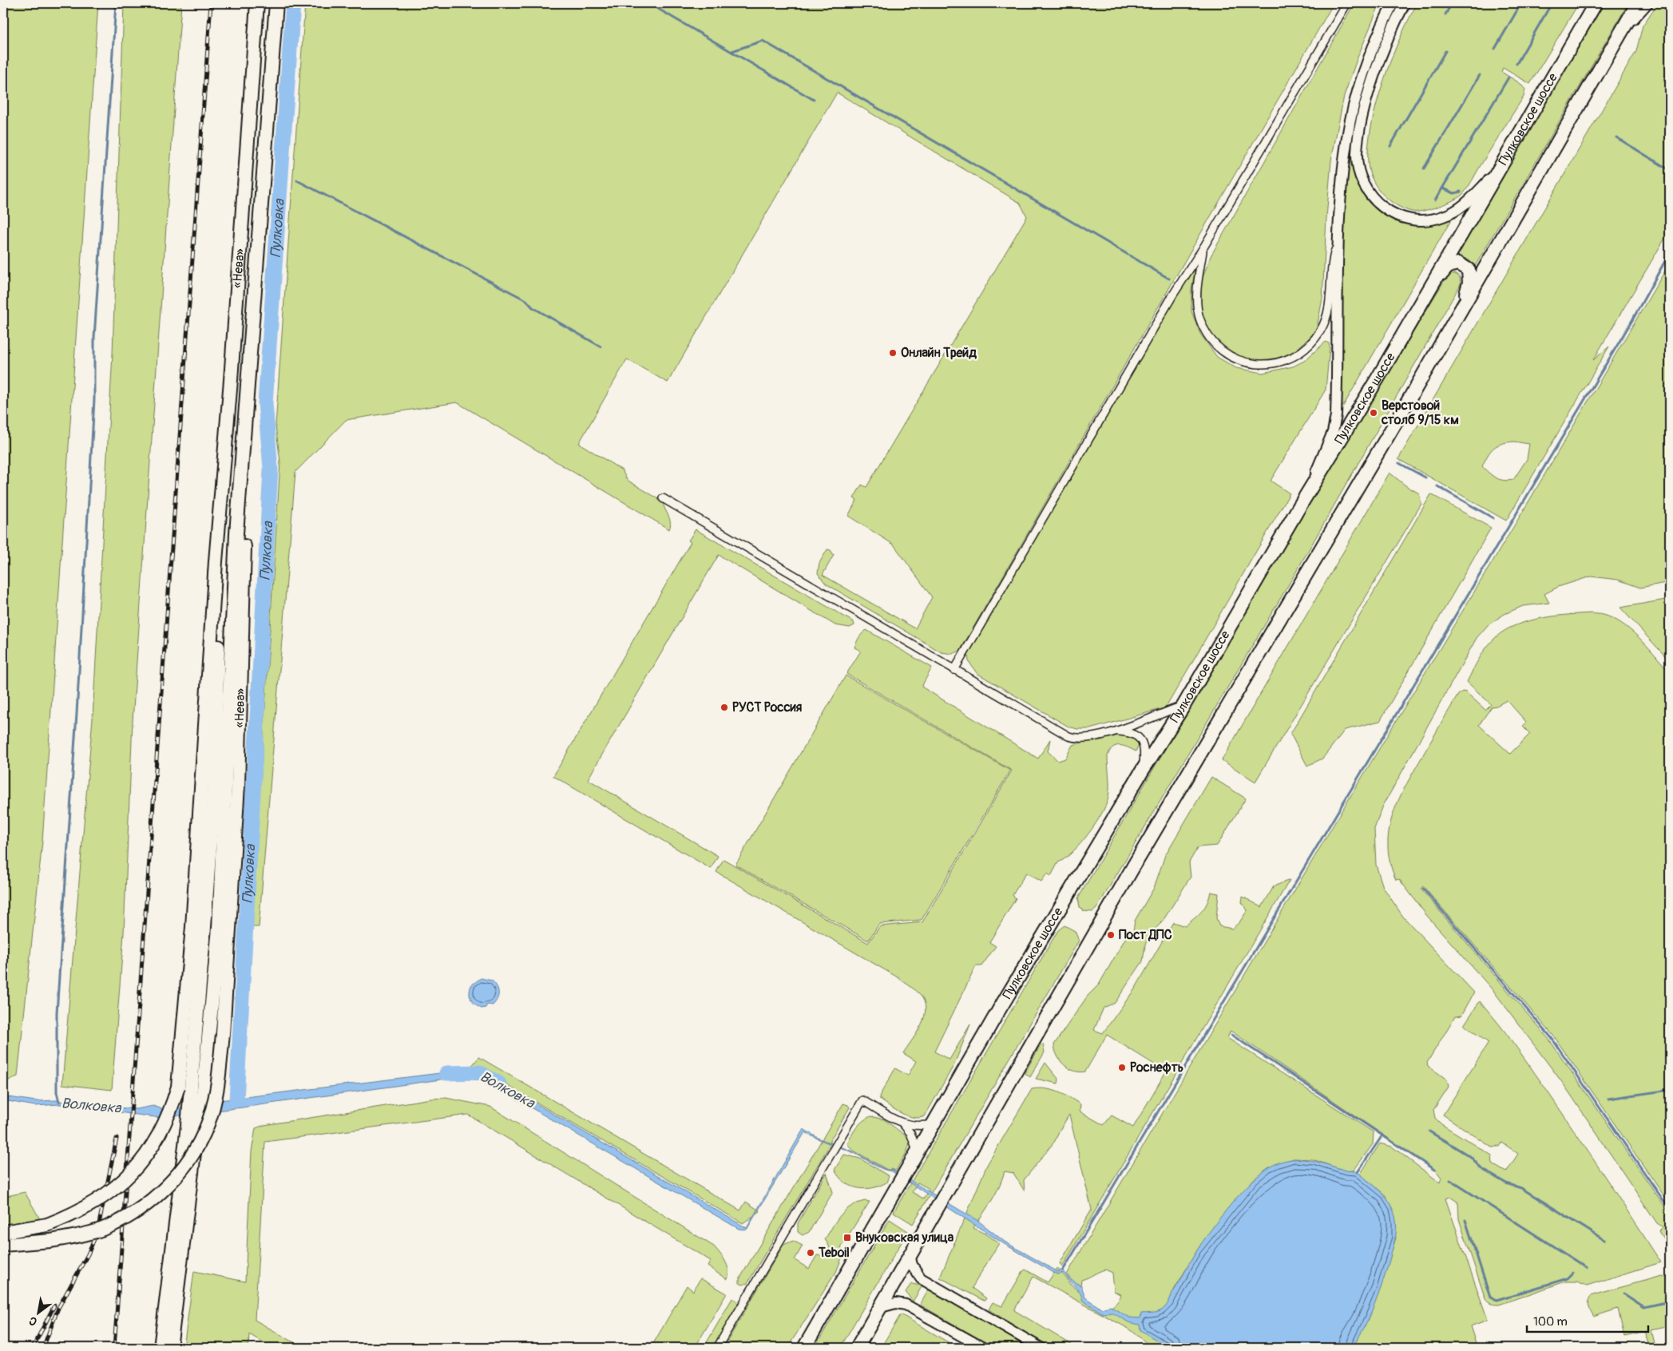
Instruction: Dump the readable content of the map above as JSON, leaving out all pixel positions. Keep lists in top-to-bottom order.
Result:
{
  "streets": {
    "highway": ["Пулковское шоссе", "«Нева»"]
  },
  "water": ["Пулковка", "Волковка"],
  "places": {
    "other": [
      "Онлайн Трейд",
      "Верстовой столб 9/15 км",
      "РУСТ Россия",
      "Пост ДПС",
      "Роснефть",
      "Teboil"
    ],
    "transit": ["Внуковская улица"]
  },
  "scale_bar": "100 m",
  "north": "bottom left"
}
